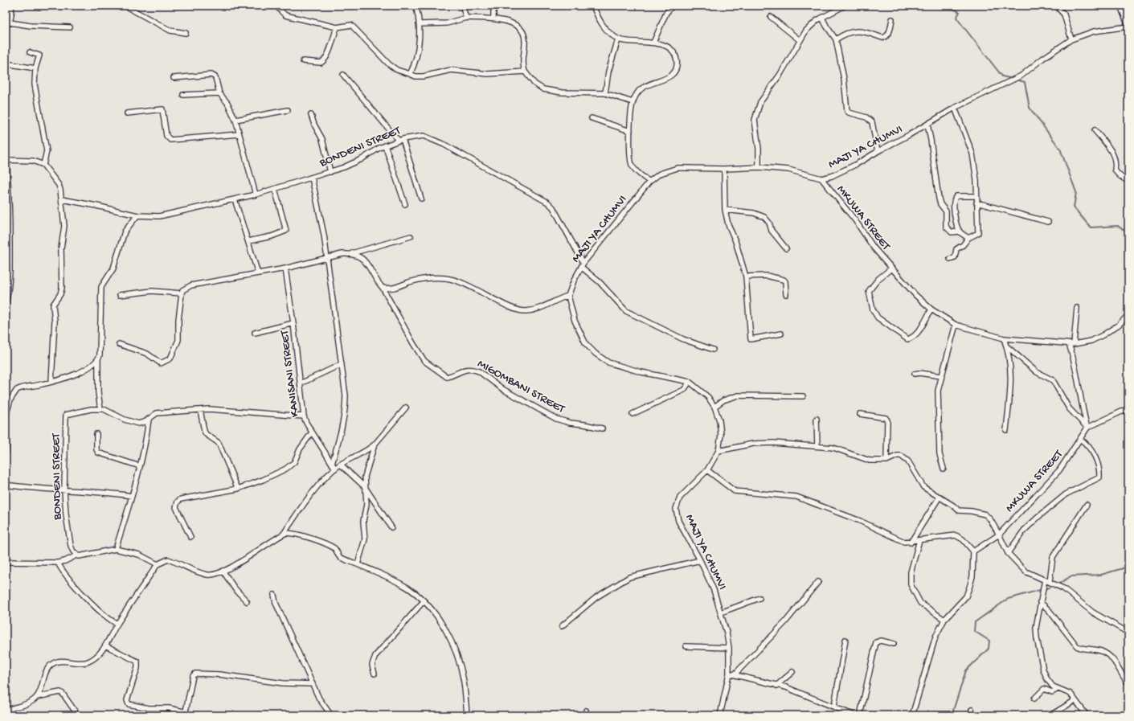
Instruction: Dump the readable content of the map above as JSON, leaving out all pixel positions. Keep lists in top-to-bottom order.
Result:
{
  "streets": {
    "street": [
      "BONDENI STREET",
      "MAJI YA CHUMVI",
      "MKUWA STREET",
      "KANISANI STREET",
      "MIGOMBANI STREET"
    ]
  },
  "crossings": [
    ["BONDENI STREET", "MAJI YA CHUMVI"],
    ["MAJI YA CHUMVI", "MKUWA STREET"]
  ]
}
